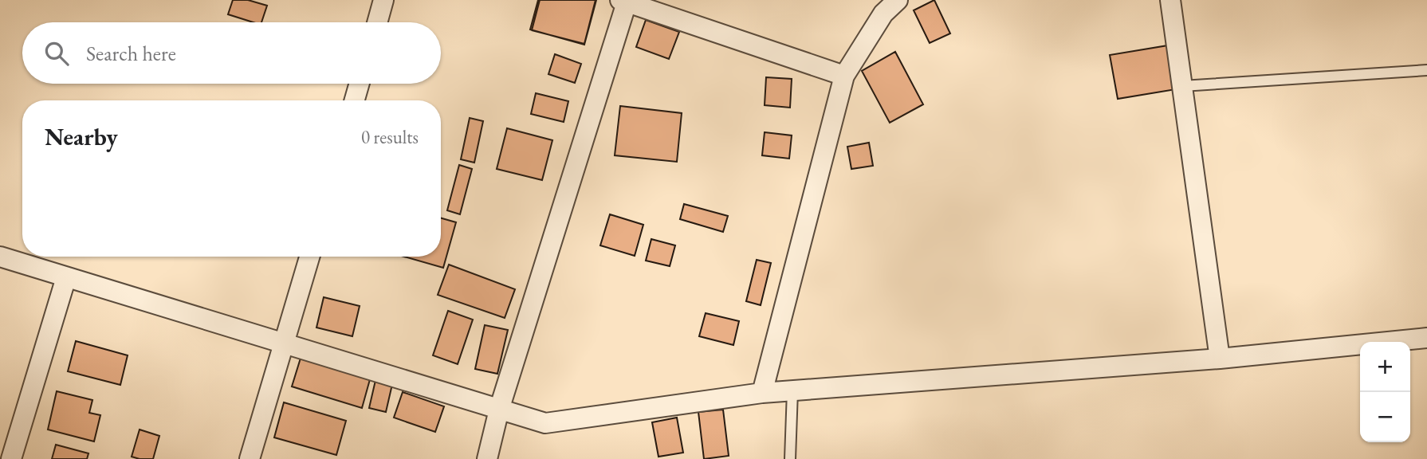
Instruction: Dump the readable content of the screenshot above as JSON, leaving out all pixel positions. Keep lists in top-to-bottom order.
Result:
{
  "page": {
    "search": "Search here",
    "heading": ["Nearby", "0 results"],
    "map_buttons": ["+", "−"]
  }
}
